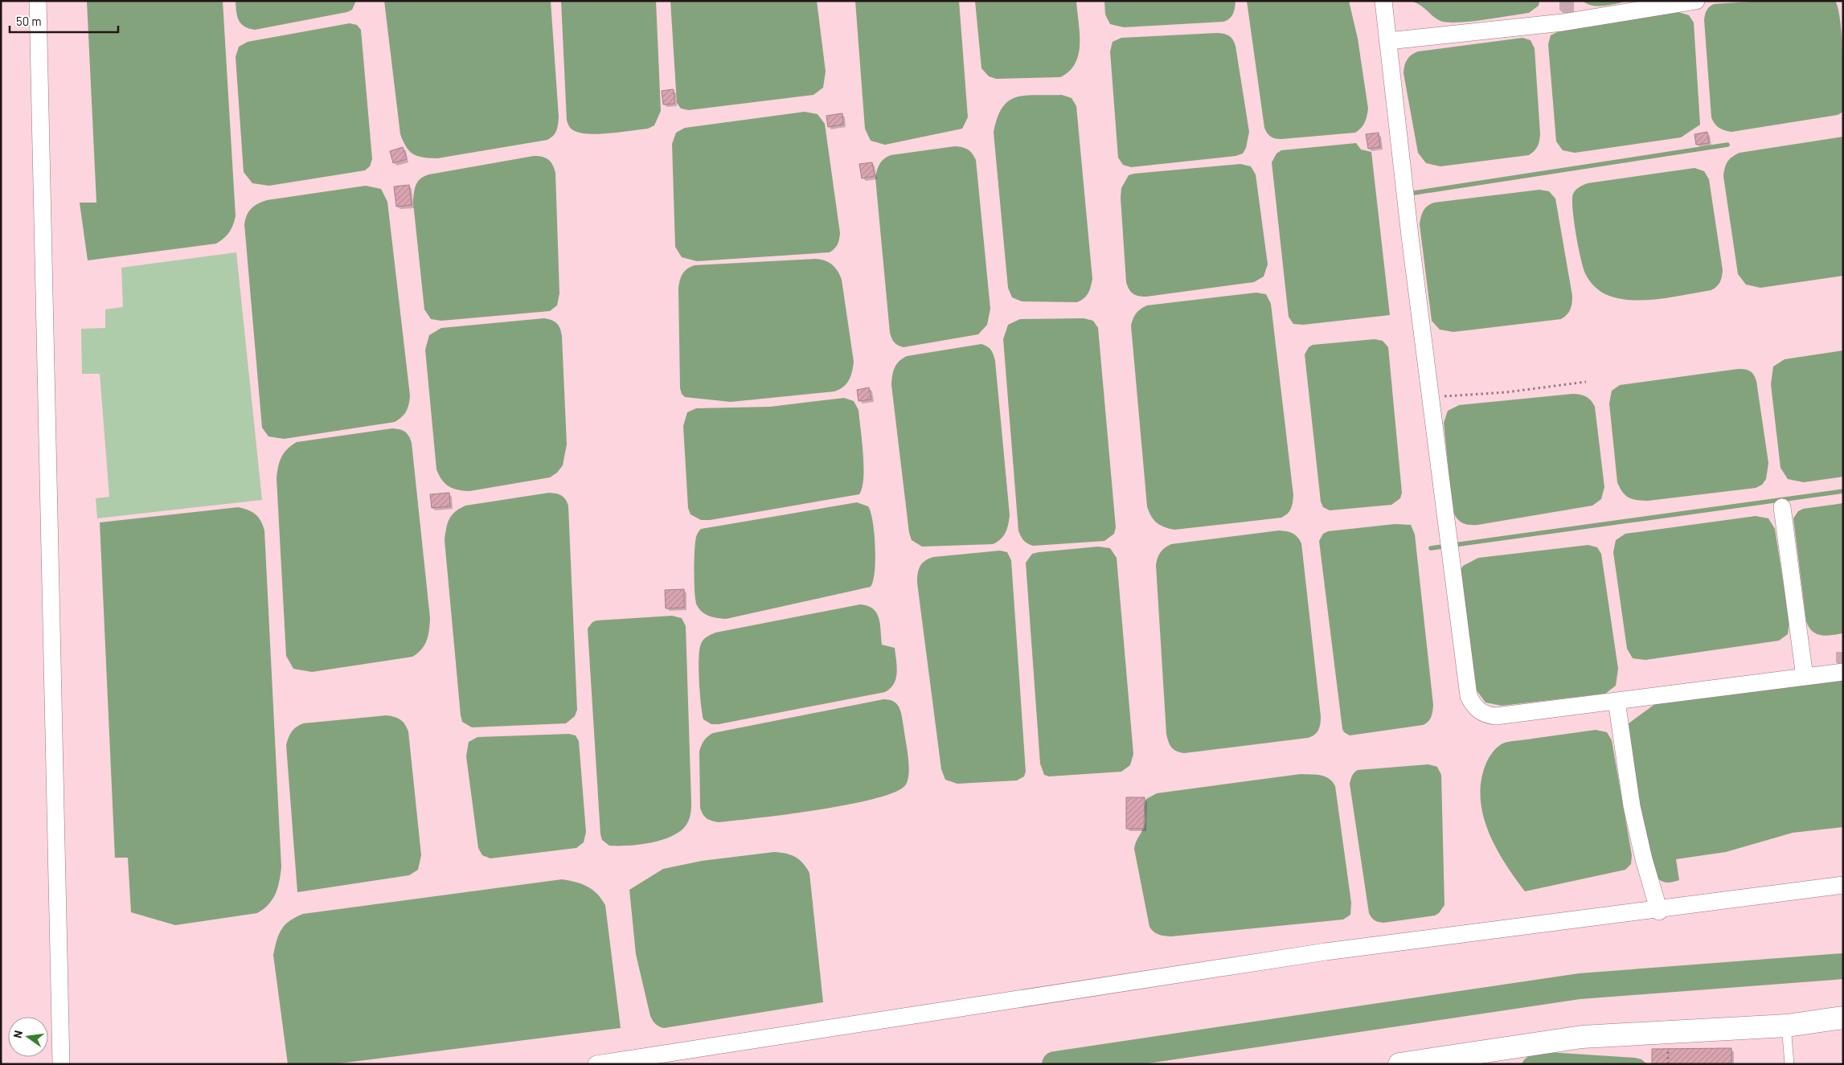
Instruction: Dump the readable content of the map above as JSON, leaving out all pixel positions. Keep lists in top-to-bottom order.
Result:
{
  "scale_bar": "50 m",
  "north": "left"
}
